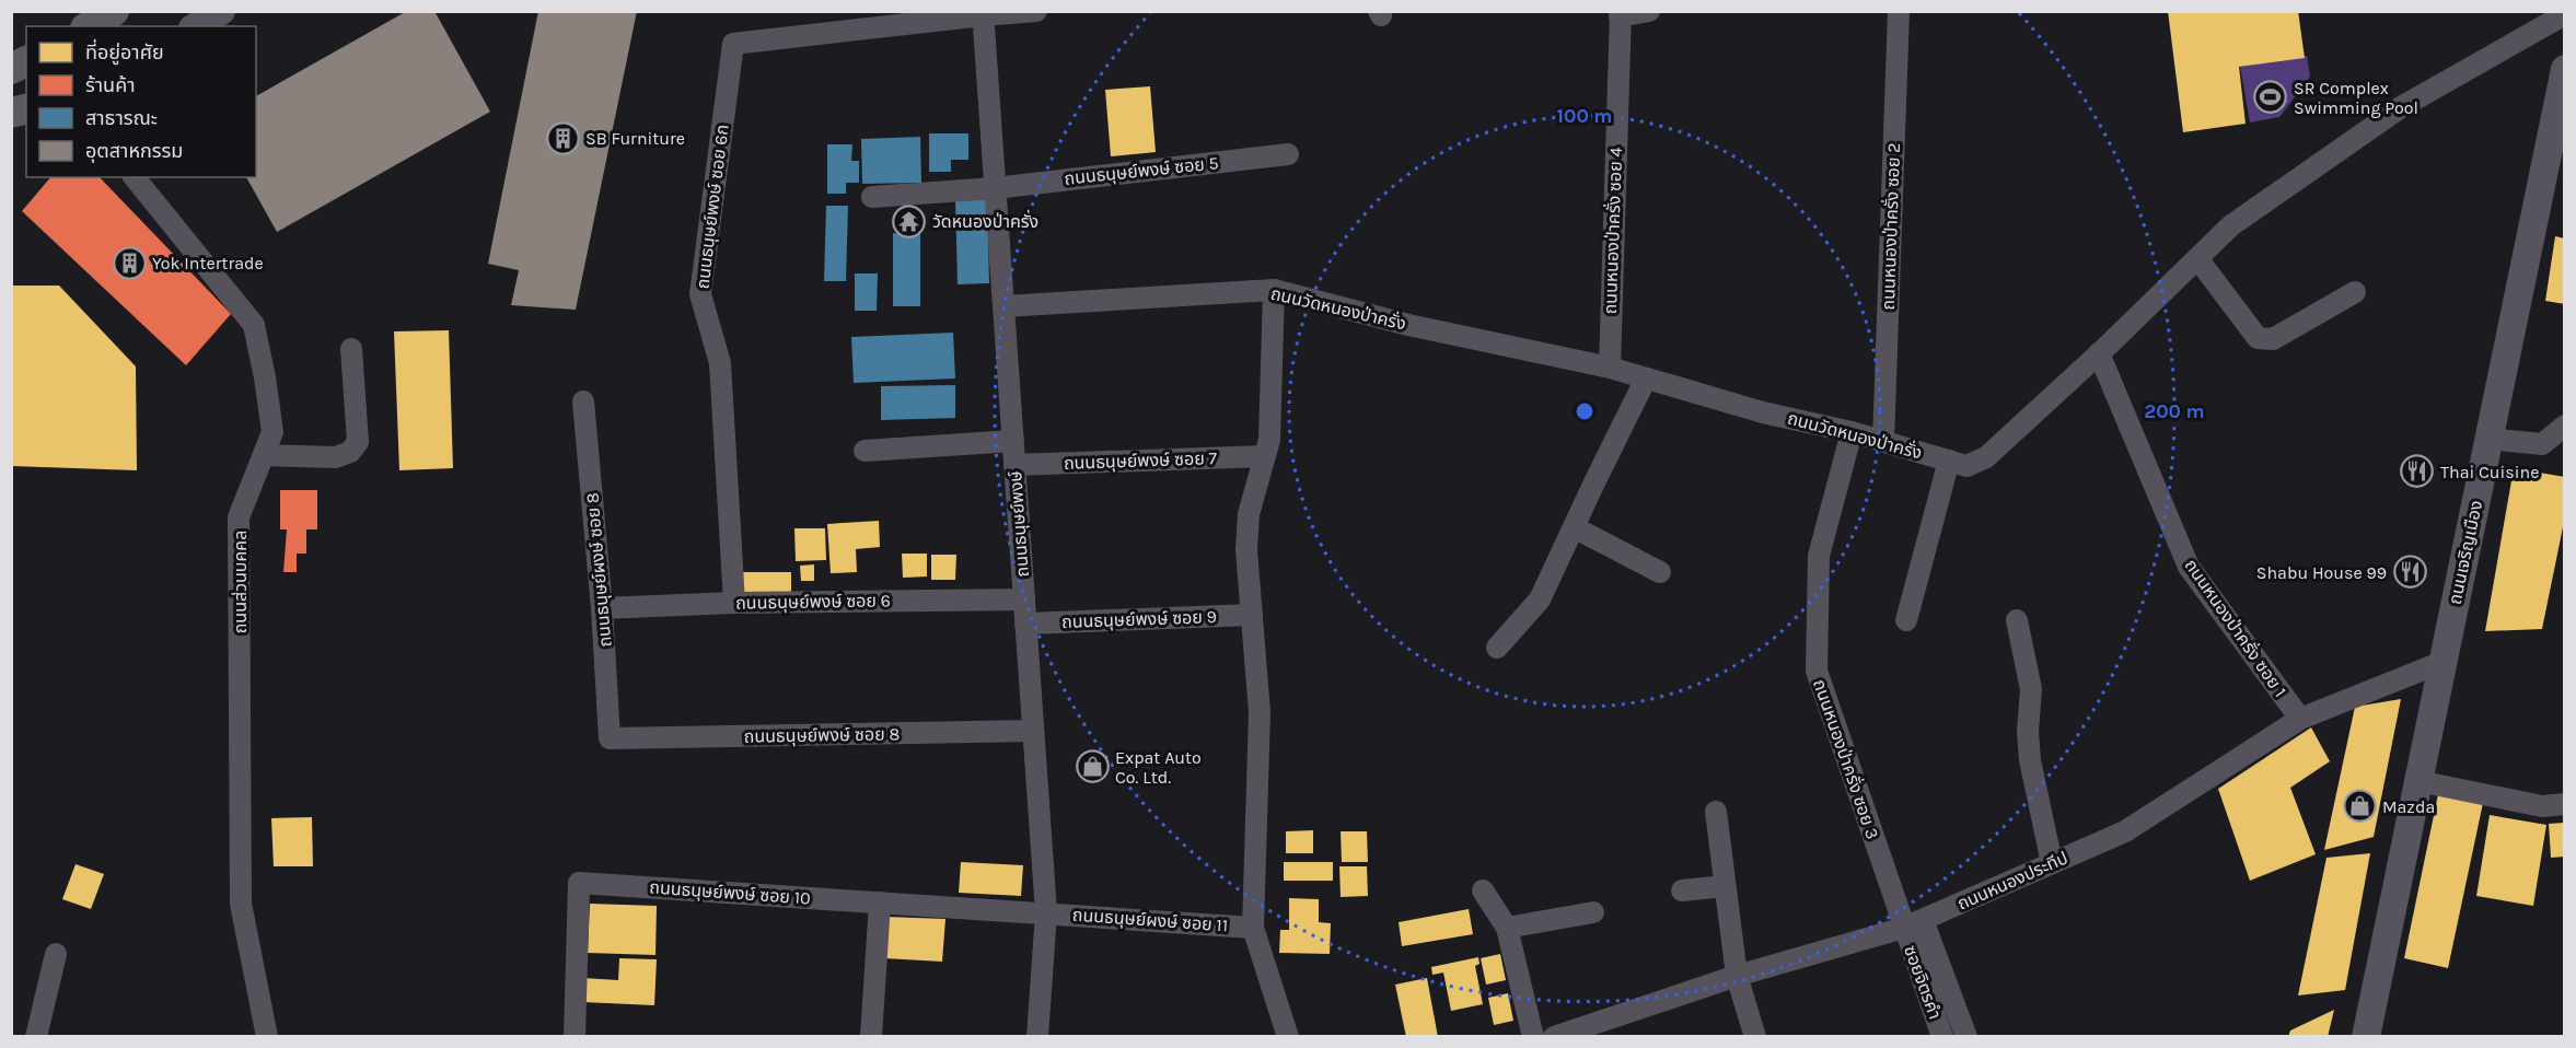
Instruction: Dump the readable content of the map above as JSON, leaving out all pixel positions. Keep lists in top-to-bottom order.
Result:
{
  "streets": {
    "main road": ["ถนนเจริญเมือง"],
    "street": [
      "ถนนธนุษย์พงษ์ ซอย 5",
      "ถนนธนุษย์พงษ์ ซอย 6ก",
      "ถนนหนองป่าครั่ง ซอย 2",
      "ถนนหนองป่าครั่ง ซอย 4",
      "ถนนวัดหนองป่าครั่ง",
      "ถนนธนุษย์พงษ์ ซอย 7",
      "ถนนธนุษย์พงษ์",
      "ถนนธนุษย์ผงษ์ ซอย 8",
      "ถนนส่วนบคคล",
      "ถนนธนุษย์พงษ์ ซอย 6",
      "ถนนธนุษย์พงษ์ ซอย 9",
      "ถนนหนองป่าครั่ง ซอย 1",
      "ถนนธนุษย์พงษ์ ซอย 8",
      "ถนนหนองป่าครั่ง ซอย 3",
      "ถนนหนองประทีป",
      "ถนนธนุษย์พงษ์ ซอย 10",
      "ถนนธนุษย์ผงษ์ ซอย 11",
      "ซอยจิตรคำ"
    ]
  },
  "crossings": [
    ["ถนนธนุษย์พงษ์ ซอย 5", "ถนนธนุษย์พงษ์"],
    ["ถนนธนุษย์พงษ์ ซอย 6ก", "ถนนธนุษย์พงษ์"],
    ["ถนนธนุษย์พงษ์ ซอย 6ก", "ถนนธนุษย์พงษ์ ซอย 6"],
    ["ถนนหนองป่าครั่ง ซอย 2", "ถนนวัดหนองป่าครั่ง"],
    ["ถนนหนองป่าครั่ง ซอย 4", "ถนนวัดหนองป่าครั่ง"],
    ["ถนนวัดหนองป่าครั่ง", "ถนนธนุษย์พงษ์"],
    ["ถนนวัดหนองป่าครั่ง", "ถนนหนองป่าครั่ง ซอย 1"],
    ["ถนนวัดหนองป่าครั่ง", "ถนนหนองป่าครั่ง ซอย 3"],
    ["ถนนธนุษย์พงษ์ ซอย 7", "ถนนธนุษย์พงษ์"],
    ["ถนนธนุษย์พงษ์", "ถนนธนุษย์พงษ์ ซอย 6"],
    ["ถนนธนุษย์พงษ์", "ถนนธนุษย์พงษ์ ซอย 9"],
    ["ถนนธนุษย์พงษ์", "ถนนธนุษย์พงษ์ ซอย 8"],
    ["ถนนธนุษย์พงษ์", "ถนนธนุษย์พงษ์ ซอย 10"],
    ["ถนนธนุษย์พงษ์", "ถนนธนุษย์ผงษ์ ซอย 11"],
    ["ถนนเจริญเมือง", "ถนนหนองประทีป"],
    ["ถนนธนุษย์ผงษ์ ซอย 8", "ถนนธนุษย์พงษ์ ซอย 6"],
    ["ถนนธนุษย์ผงษ์ ซอย 8", "ถนนธนุษย์พงษ์ ซอย 8"],
    ["ถนนหนองป่าครั่ง ซอย 1", "ถนนหนองประทีป"],
    ["ถนนหนองป่าครั่ง ซอย 3", "ถนนหนองประทีป"],
    ["ถนนหนองป่าครั่ง ซอย 3", "ซอยจิตรคำ"],
    ["ถนนหนองประทีป", "ซอยจิตรคำ"],
    ["ถนนธนุษย์พงษ์ ซอย 10", "ถนนธนุษย์ผงษ์ ซอย 11"]
  ],
  "places": {
    "sports": ["SR Complex Swimming Pool"],
    "building": ["SB Furniture", "Yok Intertrade"],
    "temple": ["วัดหนองป่าครั่ง"],
    "restaurant": ["Thai Cuisine", "Shabu House 99"],
    "shop": ["Expat Auto Co. Ltd.", "Mazda"]
  },
  "legend": [
    "ที่อยู่อาศัย",
    "ร้านค้า",
    "สาธารณะ",
    "อุตสาหกรรม"
  ],
  "rings": ["100 m", "200 m"]
}
